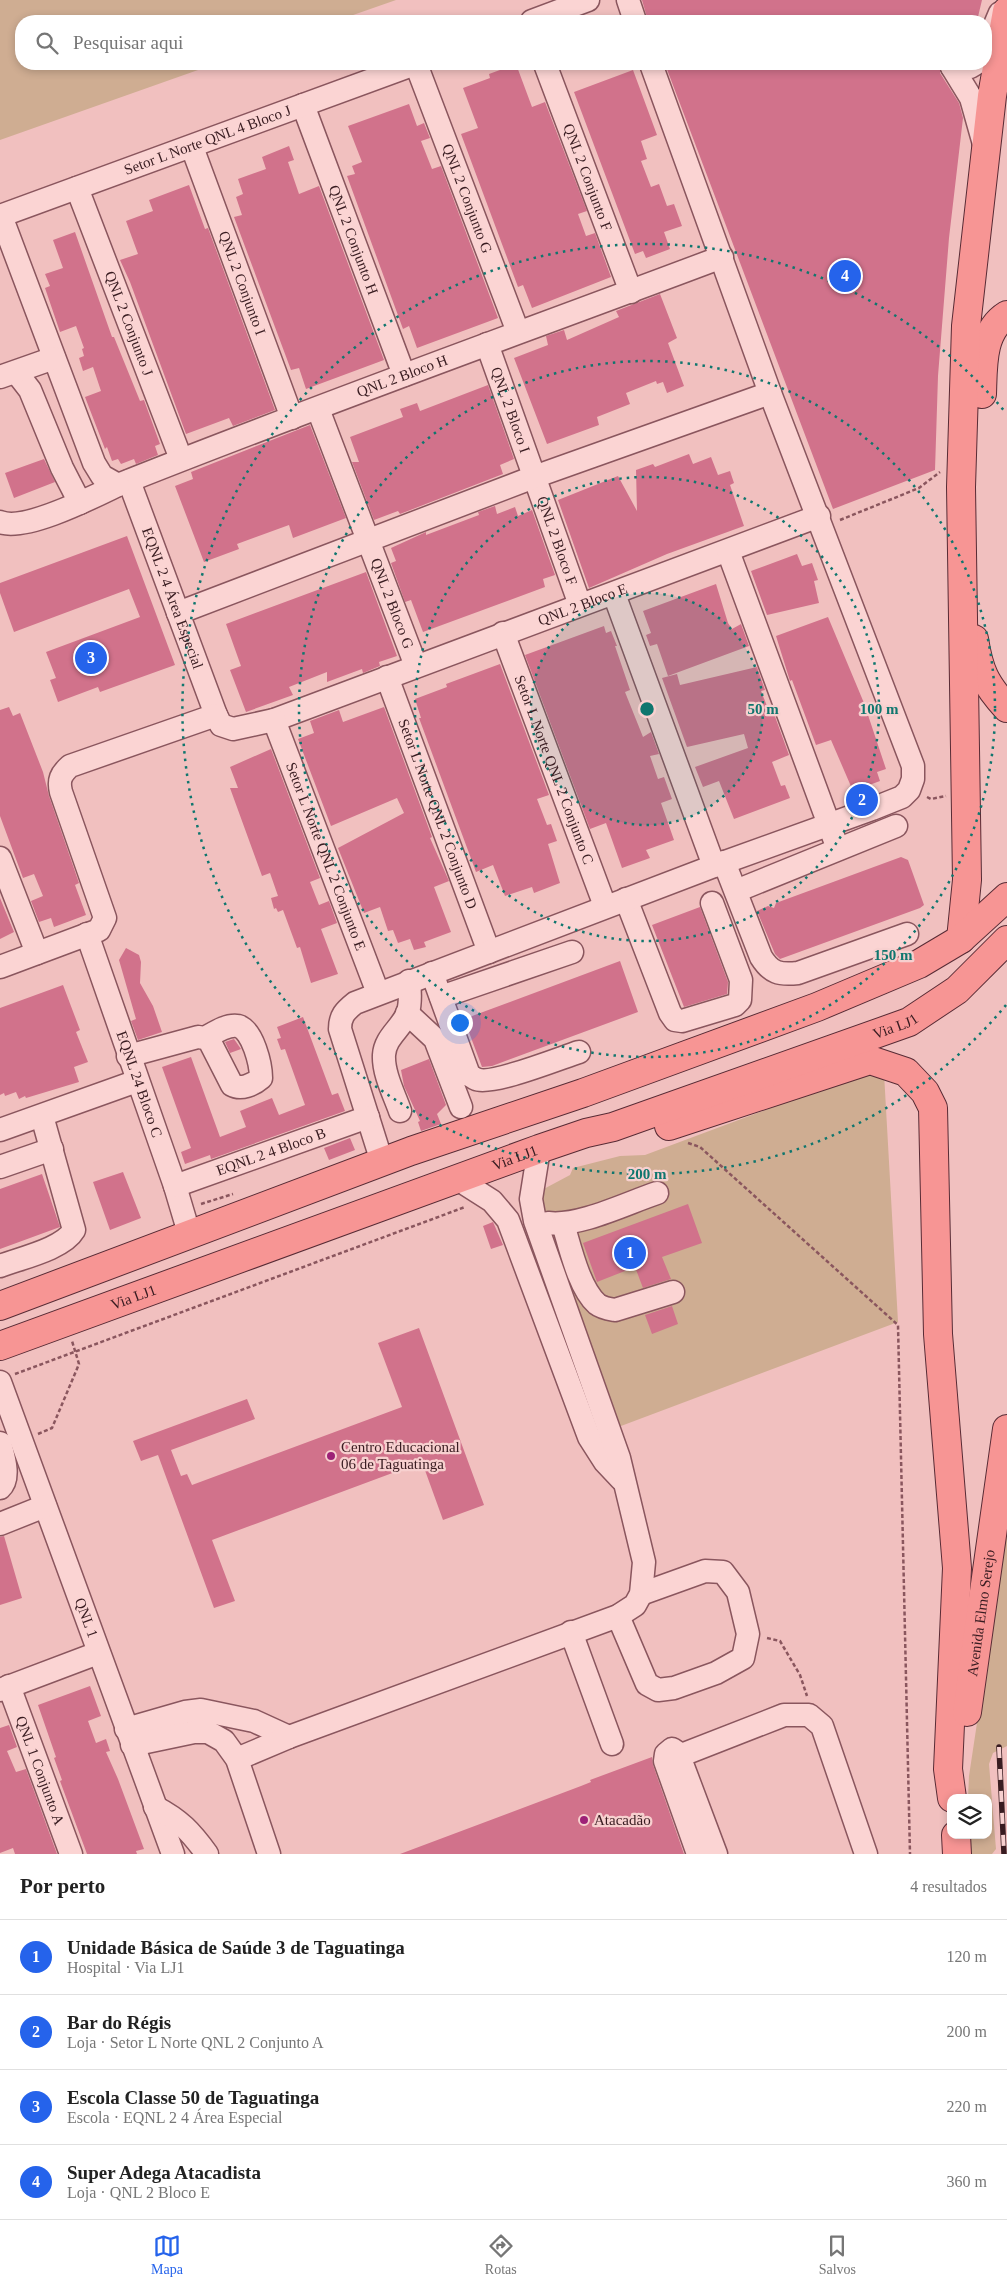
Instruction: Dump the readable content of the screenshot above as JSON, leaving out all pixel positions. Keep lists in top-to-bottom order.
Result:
{
  "streets": {
    "main road": ["Via LJ1", "Avenida Elmo Serejo"],
    "street": [
      "Setor L Norte QNL 4 Bloco J",
      "QNL 2 Conjunto F",
      "QNL 2 Conjunto G",
      "QNL 2 Conjunto H",
      "QNL 2 Conjunto I",
      "QNL 2 Conjunto J",
      "QNL 2 Bloco H",
      "QNL 2 Bloco I",
      "QNL 2 Bloco F",
      "EQNL 2 4 Área Especial",
      "QNL 2 Bloco G",
      "QNL 2 Bloco E",
      "Setor L Norte QNL 2 Conjunto C",
      "Setor L Norte QNL 2 Conjunto D",
      "Setor L Norte QNL 2 Conjunto E",
      "EQNL 24 Bloco C",
      "EQNL 2 4 Bloco B",
      "QNL 1",
      "QNL 1 Conjunto A"
    ]
  },
  "crossings": [
    ["Setor L Norte QNL 4 Bloco J", "QNL 2 Conjunto H"],
    ["Setor L Norte QNL 4 Bloco J", "QNL 2 Conjunto I"],
    ["Setor L Norte QNL 4 Bloco J", "QNL 2 Conjunto J"],
    ["QNL 2 Conjunto F", "QNL 2 Bloco H"],
    ["QNL 2 Conjunto G", "QNL 2 Bloco H"],
    ["QNL 2 Conjunto H", "QNL 2 Bloco H"],
    ["QNL 2 Conjunto I", "QNL 2 Bloco H"],
    ["QNL 2 Conjunto J", "QNL 2 Bloco H"],
    ["QNL 2 Bloco H", "QNL 2 Bloco I"],
    ["QNL 2 Bloco H", "EQNL 2 4 Área Especial"],
    ["QNL 2 Bloco H", "QNL 2 Bloco G"],
    ["QNL 2 Bloco I", "QNL 2 Bloco F"],
    ["QNL 2 Bloco F", "QNL 2 Bloco E"],
    ["EQNL 2 4 Área Especial", "QNL 2 Bloco E"],
    ["QNL 2 Bloco G", "QNL 2 Bloco E"],
    ["QNL 2 Bloco E", "Setor L Norte QNL 2 Conjunto C"],
    ["QNL 2 Bloco E", "Setor L Norte QNL 2 Conjunto D"],
    ["QNL 2 Bloco E", "Setor L Norte QNL 2 Conjunto E"],
    ["EQNL 24 Bloco C", "EQNL 2 4 Bloco B"]
  ],
  "places": ["Centro Educacional 06 de Taguatinga", "Atacadão"],
  "page": {
    "search": "Pesquisar aqui",
    "pins": [
      "4",
      "3",
      "2",
      "1"
    ],
    "heading": ["Por perto", "4 resultados"],
    "list": [
      {
        "mark": "1",
        "name": "Unidade Básica de Saúde 3 de Taguatinga",
        "note": "Hospital · Via LJ1",
        "value": "120 m"
      },
      {
        "mark": "2",
        "name": "Bar do Régis",
        "note": "Loja · Setor L Norte QNL 2 Conjunto A",
        "value": "200 m"
      },
      {
        "mark": "3",
        "name": "Escola Classe 50 de Taguatinga",
        "note": "Escola · EQNL 2 4 Área Especial",
        "value": "220 m"
      },
      {
        "mark": "4",
        "name": "Super Adega Atacadista",
        "note": "Loja · QNL 2 Bloco E",
        "value": "360 m"
      }
    ],
    "nav": ["Mapa", "Rotas", "Salvos"]
  },
  "rings": [
    "50 m",
    "100 m",
    "150 m",
    "200 m"
  ]
}
